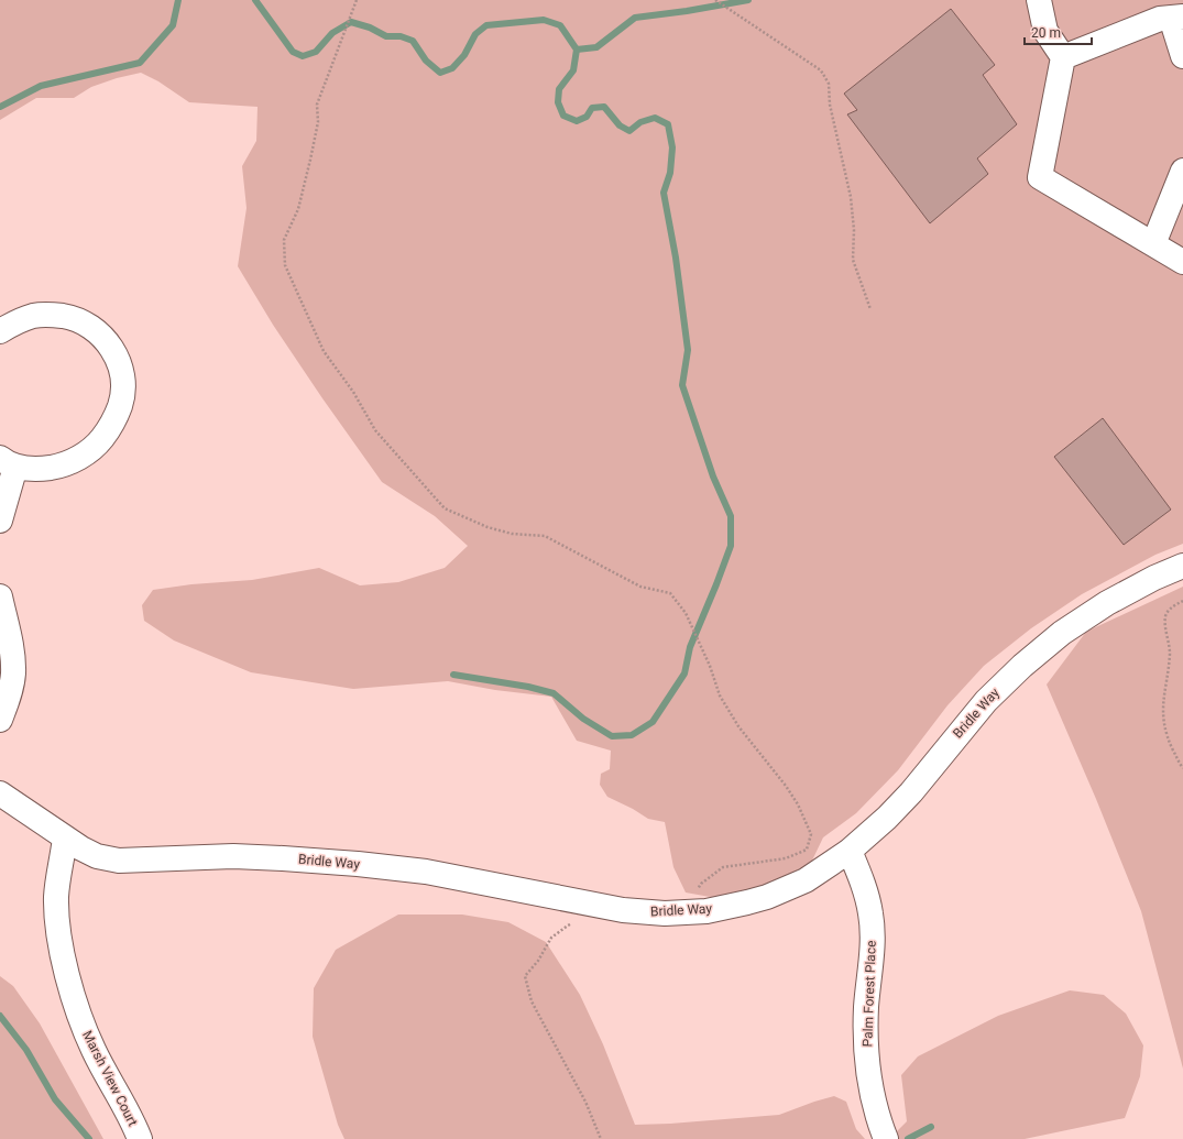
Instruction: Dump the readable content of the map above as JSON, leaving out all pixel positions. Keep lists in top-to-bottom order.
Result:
{
  "streets": {
    "street": ["Bridle Way", "Palm Forest Place", "Marsh View Court"]
  },
  "crossings": [
    ["Bridle Way", "Palm Forest Place"],
    ["Bridle Way", "Marsh View Court"]
  ],
  "scale_bar": "20 m"
}
